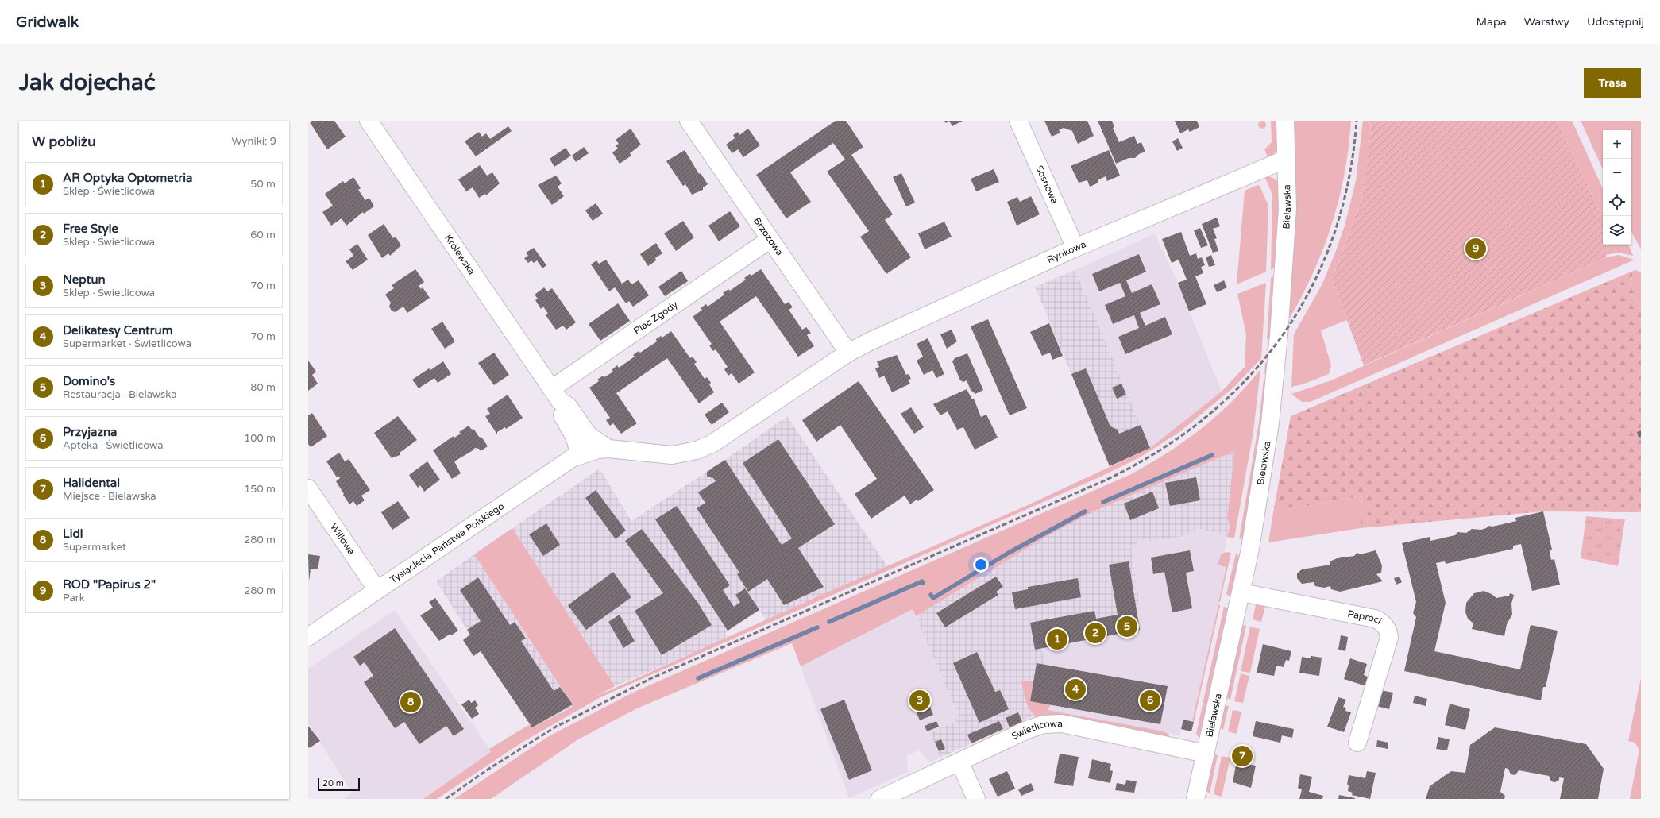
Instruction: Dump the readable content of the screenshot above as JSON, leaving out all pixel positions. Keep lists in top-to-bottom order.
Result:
{
  "streets": {
    "street": [
      "Sosnowa",
      "Bielawska",
      "Brzozowa",
      "Rynkowa",
      "Królewska",
      "Plac Zgody",
      "Willowa",
      "Tysiąclecia Państwa Polskiego",
      "Paproci",
      "Świetlicowa"
    ]
  },
  "crossings": [
    ["Sosnowa", "Rynkowa"],
    ["Bielawska", "Rynkowa"],
    ["Bielawska", "Paproci"],
    ["Bielawska", "Świetlicowa"],
    ["Brzozowa", "Rynkowa"],
    ["Brzozowa", "Plac Zgody"],
    ["Królewska", "Plac Zgody"],
    ["Willowa", "Tysiąclecia Państwa Polskiego"]
  ],
  "scale_bar": "20 m",
  "page": {
    "header": "Gridwalk",
    "nav": ["Mapa", "Warstwy", "Udostępnij"],
    "buttons": "Trasa",
    "title": "Jak dojechać",
    "heading": ["W pobliżu", "Wyniki: 9"],
    "map_buttons": ["+", "−"],
    "list": [
      {
        "mark": "1",
        "name": "AR Optyka Optometria",
        "note": "Sklep · Świetlicowa",
        "value": "50 m"
      },
      {
        "mark": "2",
        "name": "Free Style",
        "note": "Sklep · Świetlicowa",
        "value": "60 m"
      },
      {
        "mark": "3",
        "name": "Neptun",
        "note": "Sklep · Świetlicowa",
        "value": "70 m"
      },
      {
        "mark": "4",
        "name": "Delikatesy Centrum",
        "note": "Supermarket · Świetlicowa",
        "value": "70 m"
      },
      {
        "mark": "5",
        "name": "Domino's",
        "note": "Restauracja · Bielawska",
        "value": "80 m"
      },
      {
        "mark": "6",
        "name": "Przyjazna",
        "note": "Apteka · Świetlicowa",
        "value": "100 m"
      },
      {
        "mark": "7",
        "name": "Halidental",
        "note": "Miejsce · Bielawska",
        "value": "150 m"
      },
      {
        "mark": "8",
        "name": "Lidl",
        "note": "Supermarket",
        "value": "280 m"
      },
      {
        "mark": "9",
        "name": "ROD \"Papirus 2\"",
        "note": "Park",
        "value": "280 m"
      }
    ],
    "pins": [
      "9",
      "5",
      "2",
      "1",
      "4",
      "3",
      "6",
      "8",
      "7"
    ],
    "scale": "20 m"
  }
}
